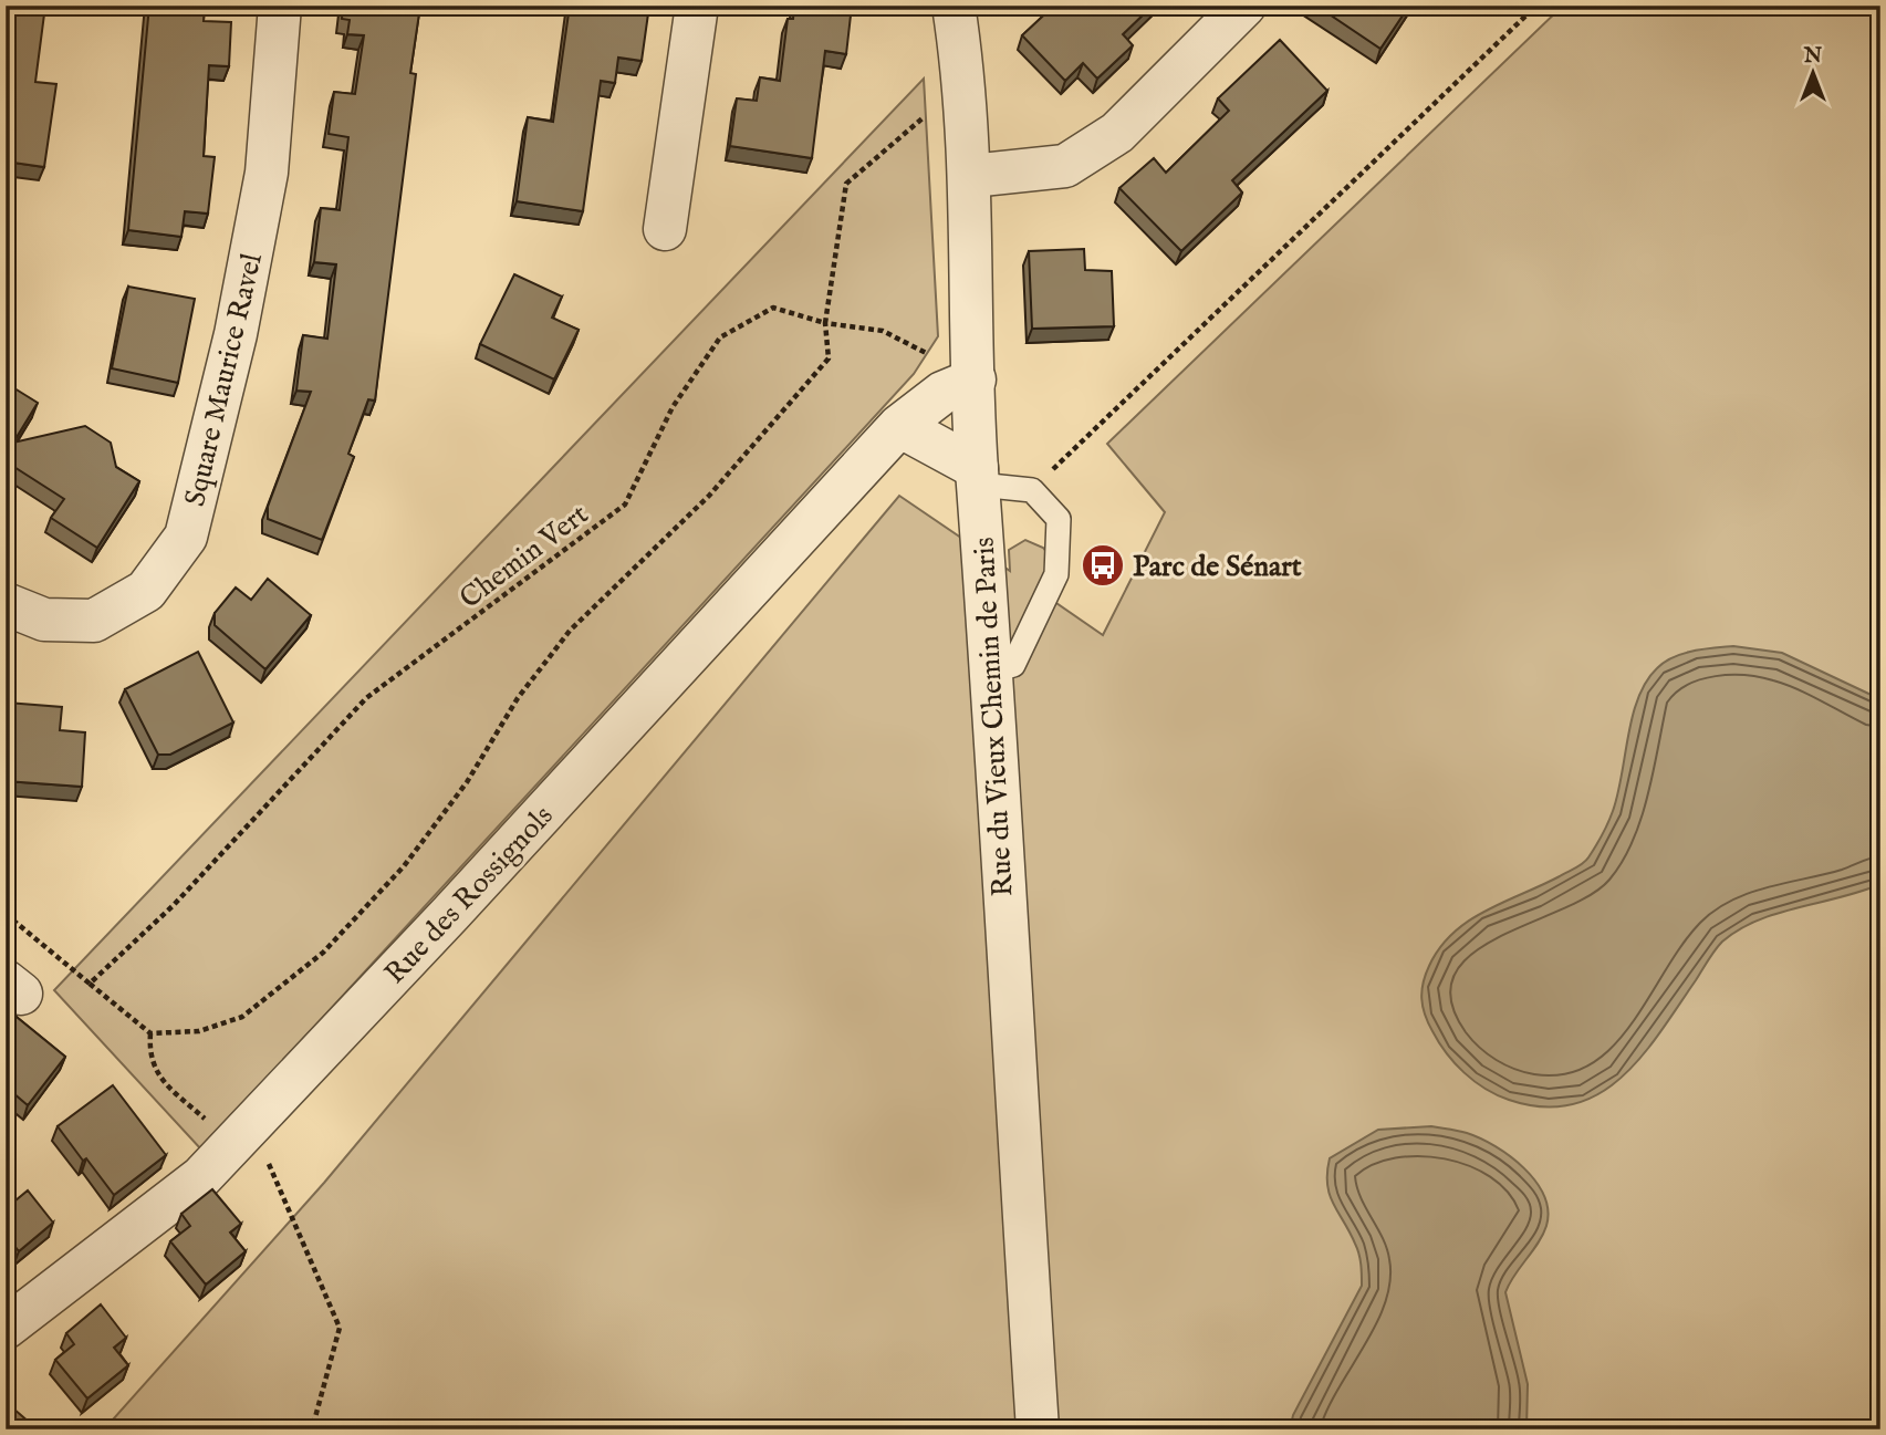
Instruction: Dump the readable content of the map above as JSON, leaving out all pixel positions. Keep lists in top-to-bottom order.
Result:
{
  "streets": {
    "street": ["Square Maurice Ravel", "Rue du Vieux Chemin de Paris", "Rue des Rossignols"],
    "path": ["Chemin Vert"]
  },
  "crossings": [
    ["Rue du Vieux Chemin de Paris", "Rue des Rossignols"]
  ],
  "places": {
    "bus stop": ["Parc de Sénart"]
  },
  "north": "top"
}
